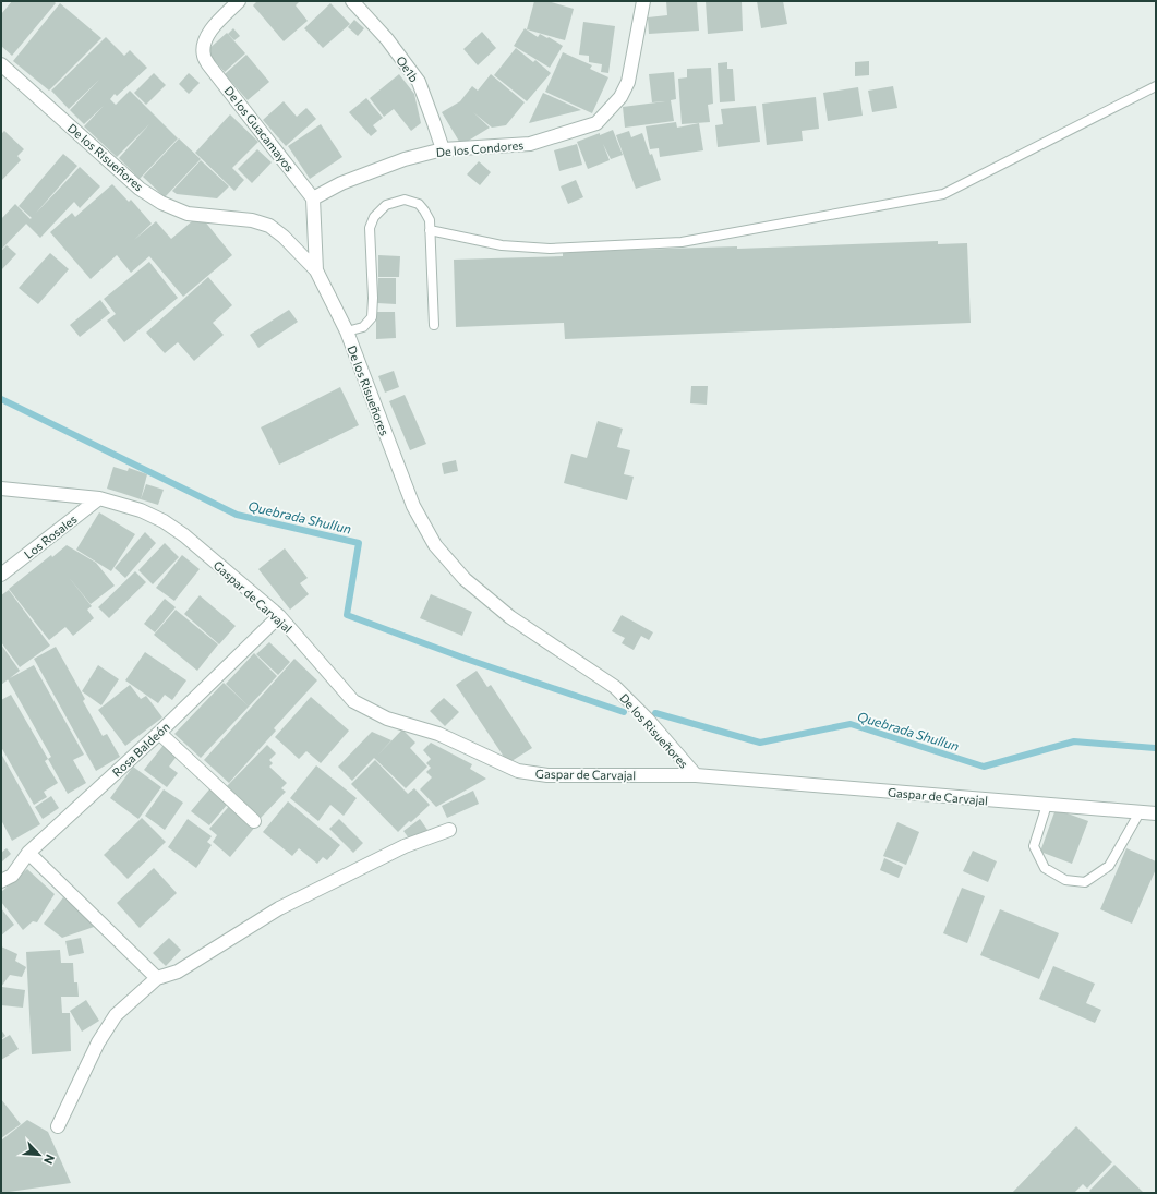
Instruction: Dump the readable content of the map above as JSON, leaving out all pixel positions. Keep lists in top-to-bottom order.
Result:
{
  "streets": {
    "street": [
      "Oe1b",
      "De los Guacamayos",
      "De los Condores",
      "De los Risueñores",
      "Los Rosales",
      "Gaspar de Carvajal",
      "Rosa Baldeón"
    ]
  },
  "crossings": [
    ["Oe1b", "De los Condores"],
    ["De los Guacamayos", "De los Condores"],
    ["De los Risueñores", "Gaspar de Carvajal"],
    ["Los Rosales", "Gaspar de Carvajal"],
    ["Gaspar de Carvajal", "Rosa Baldeón"]
  ],
  "water": ["Quebrada Shullun"],
  "north": "bottom right"
}
